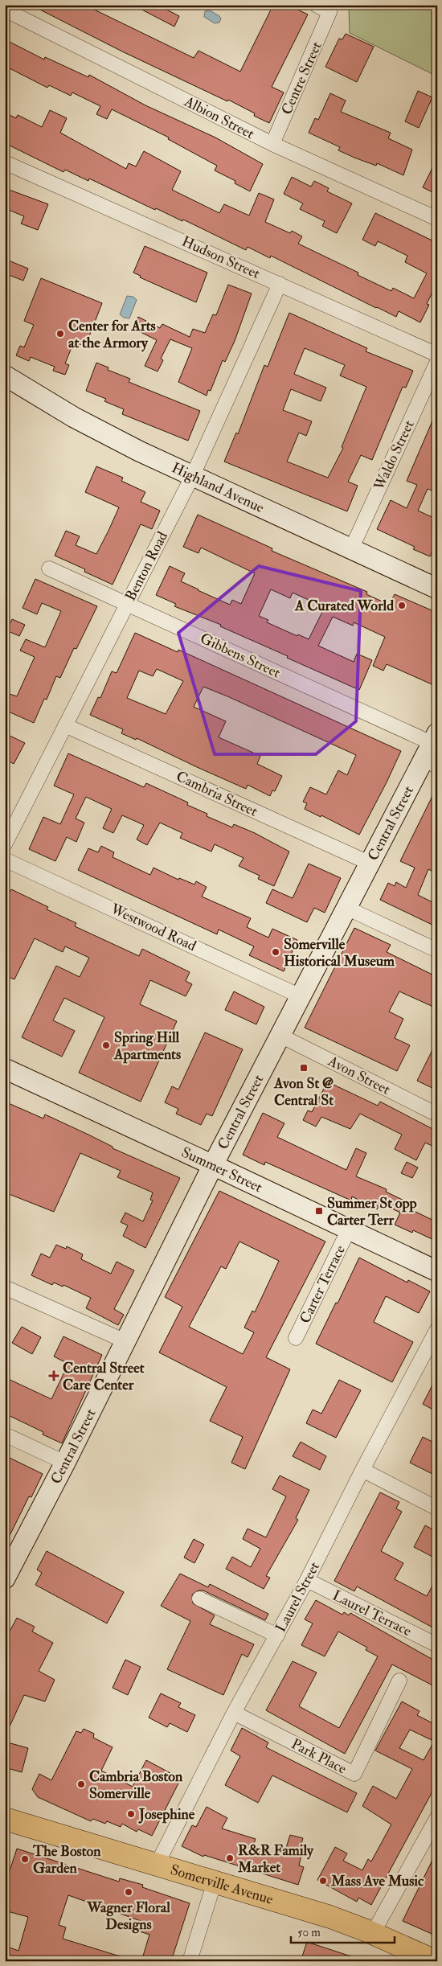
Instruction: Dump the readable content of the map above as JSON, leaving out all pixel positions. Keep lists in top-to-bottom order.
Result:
{
  "streets": {
    "main road": [
      "Highland Avenue",
      "Central Street",
      "Summer Street",
      "Somerville Avenue"
    ],
    "street": [
      "Centre Street",
      "Albion Street",
      "Hudson Street",
      "Waldo Street",
      "Benton Road",
      "Gibbens Street",
      "Cambria Street",
      "Westwood Road",
      "Avon Street",
      "Carter Terrace",
      "Laurel Street",
      "Laurel Terrace",
      "Park Place"
    ]
  },
  "crossings": [
    ["Centre Street", "Albion Street"],
    ["Hudson Street", "Benton Road"],
    ["Waldo Street", "Highland Avenue"],
    ["Highland Avenue", "Benton Road"],
    ["Benton Road", "Gibbens Street"],
    ["Benton Road", "Cambria Street"],
    ["Gibbens Street", "Central Street"],
    ["Cambria Street", "Central Street"],
    ["Central Street", "Westwood Road"],
    ["Central Street", "Avon Street"],
    ["Central Street", "Summer Street"],
    ["Summer Street", "Carter Terrace"],
    ["Laurel Street", "Laurel Terrace"],
    ["Laurel Street", "Park Place"],
    ["Laurel Street", "Somerville Avenue"]
  ],
  "places": {
    "other": [
      "Center for Arts at the Armory",
      "A Curated World",
      "Somerville Historical Museum",
      "Spring Hill Apartments",
      "Cambria Boston Somerville",
      "Josephine",
      "R&R Family Market",
      "The Boston Garden",
      "Mass Ave Music",
      "Wagner Floral Designs"
    ],
    "transit": ["Avon St @ Central St", "Summer St opp Carter Terr"],
    "health": ["Central Street Care Center"]
  },
  "scale_bar": "50 m"
}
